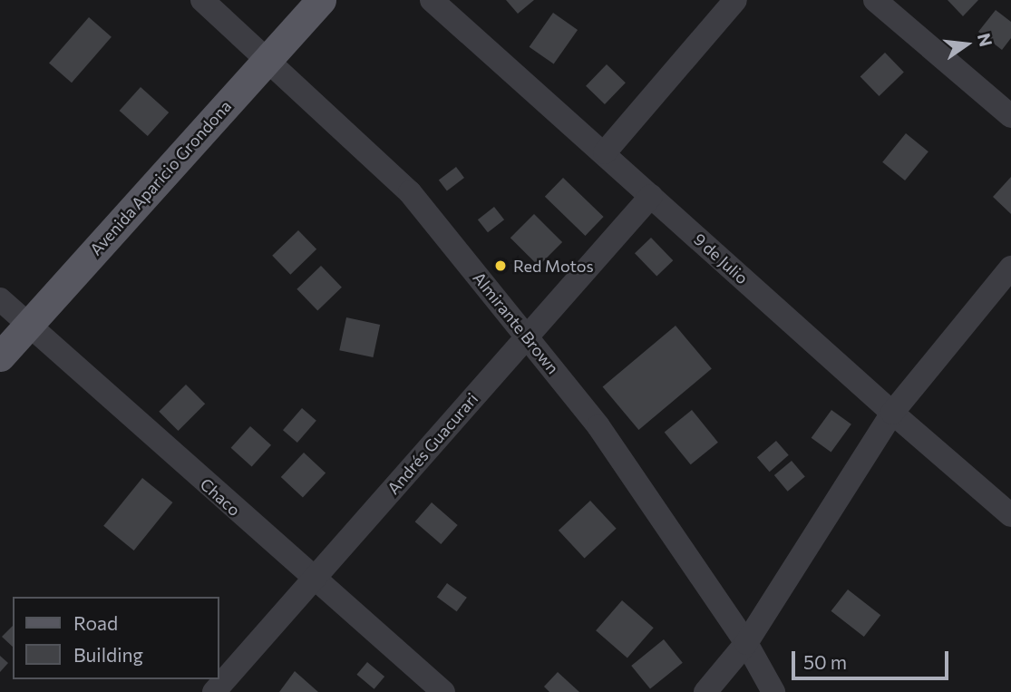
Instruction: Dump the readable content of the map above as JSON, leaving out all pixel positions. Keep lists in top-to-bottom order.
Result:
{
  "streets": {
    "main road": ["Avenida Aparicio Grondona"],
    "street": [
      "9 de Julio",
      "Almirante Brown",
      "Andrés Guacurari",
      "Chaco"
    ]
  },
  "crossings": [
    ["Avenida Aparicio Grondona", "Almirante Brown"],
    ["Avenida Aparicio Grondona", "Chaco"],
    ["9 de Julio", "Andrés Guacurari"],
    ["Almirante Brown", "Andrés Guacurari"],
    ["Andrés Guacurari", "Chaco"]
  ],
  "places": ["Red Motos"],
  "legend": ["Road", "Building"],
  "scale_bar": "50 m",
  "north": "right"
}
